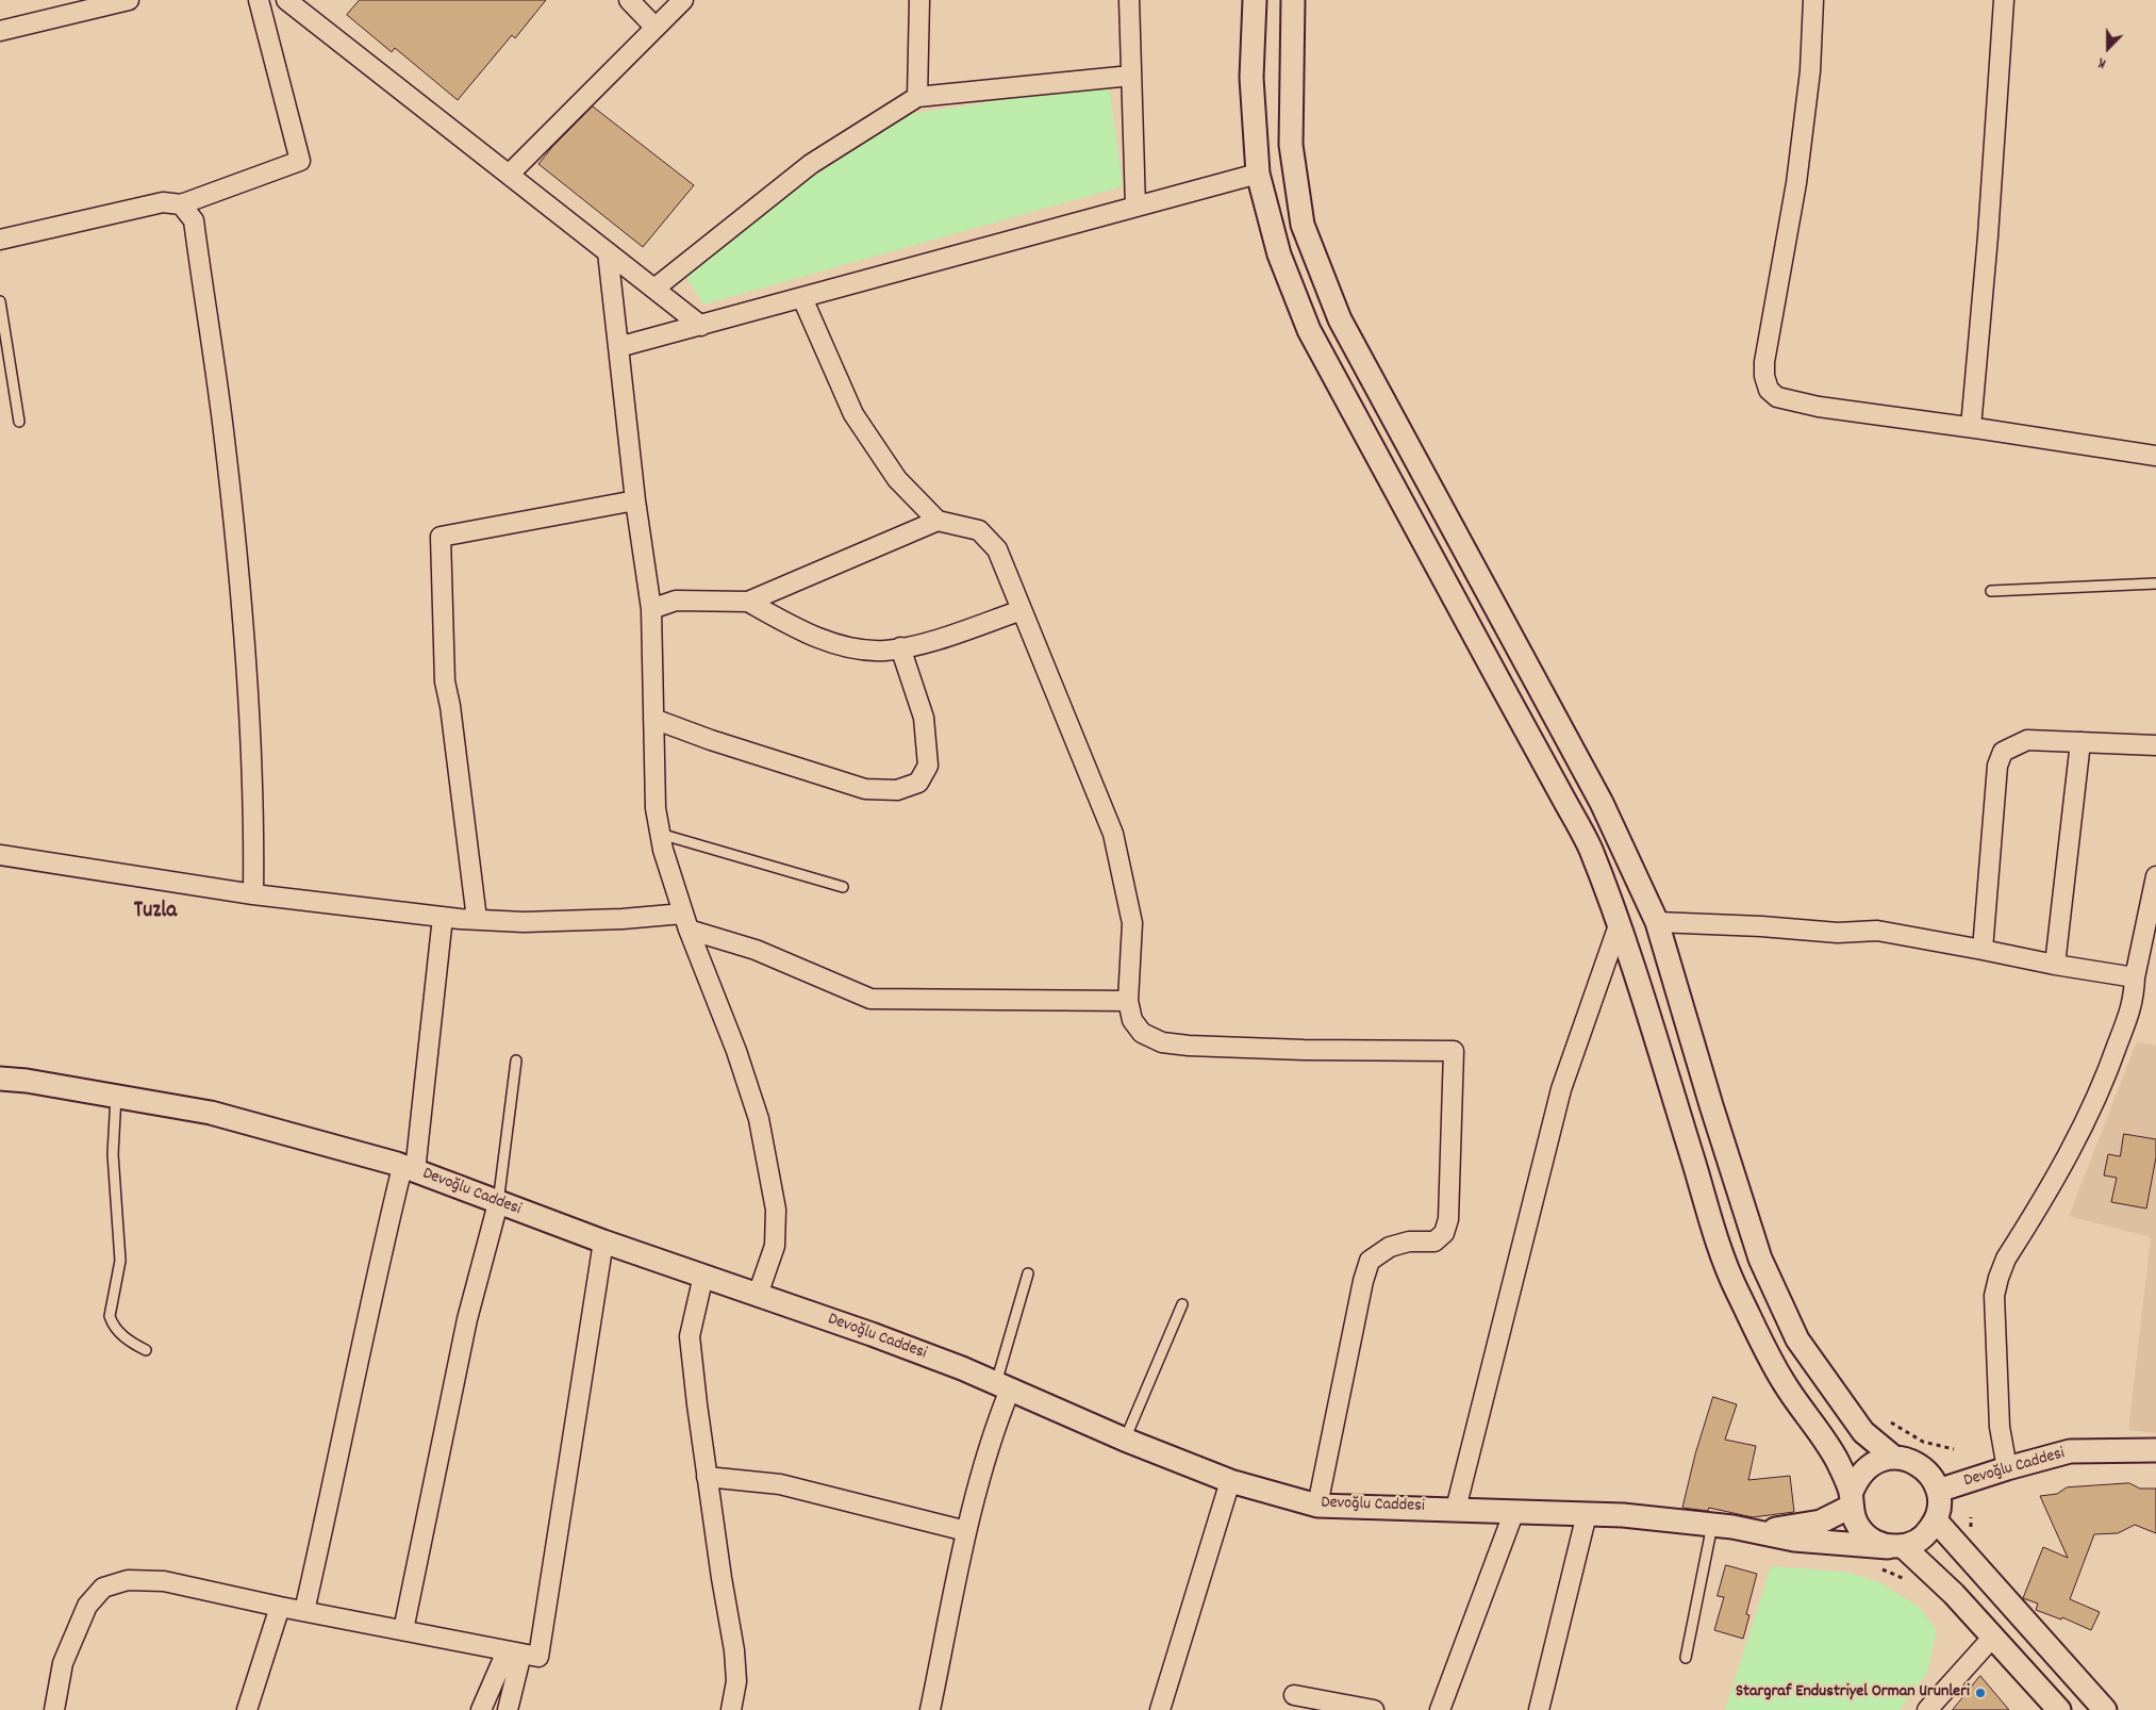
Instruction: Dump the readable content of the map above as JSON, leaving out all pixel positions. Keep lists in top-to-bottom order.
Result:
{
  "streets": {
    "street": ["Devoğlu Caddesi"]
  },
  "districts": ["Tuzla"],
  "places": ["Stargraf Endustriyel Orman Urunleri"],
  "north": "bottom"
}
